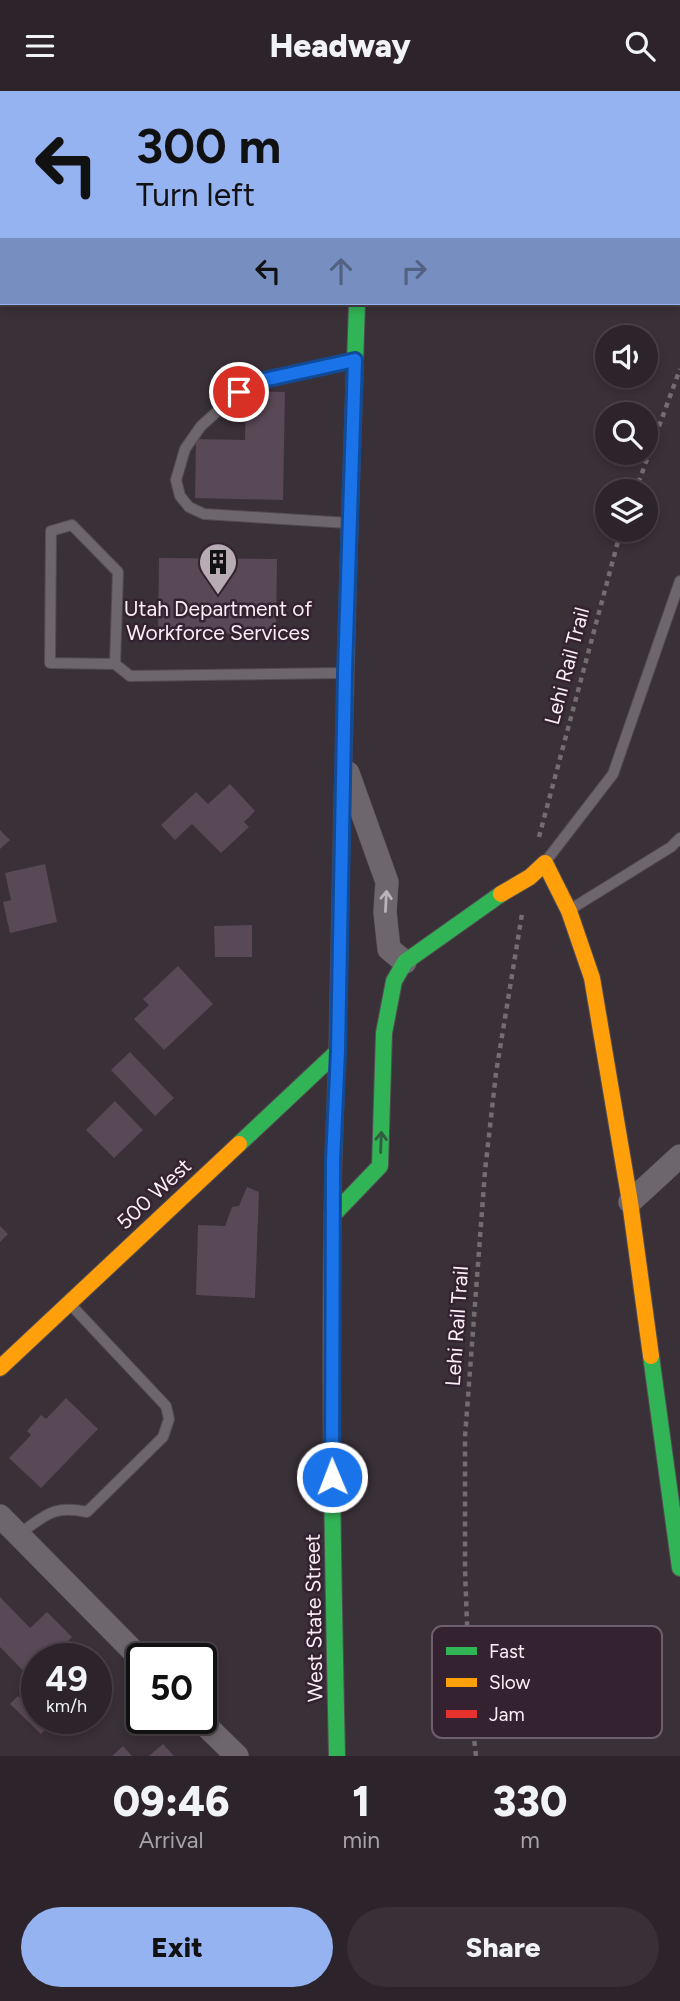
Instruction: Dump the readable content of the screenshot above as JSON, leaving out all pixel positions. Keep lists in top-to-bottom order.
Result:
{
  "streets": {
    "main road": ["500 West", "West State Street"],
    "path": ["Lehi Rail Trail"]
  },
  "crossings": [
    ["500 West", "West State Street"]
  ],
  "places": {
    "building": ["Utah Department of Workforce Services"]
  },
  "legend": ["Fast", "Slow", "Jam"],
  "page": {
    "header": "Headway",
    "turn": ["300 m", "Turn left"],
    "speed": "49 km/h",
    "limit": "50",
    "eta": [
      "09:46",
      "Arrival",
      "1",
      "min",
      "330",
      "m"
    ],
    "buttons": ["Exit", "Share"]
  }
}
